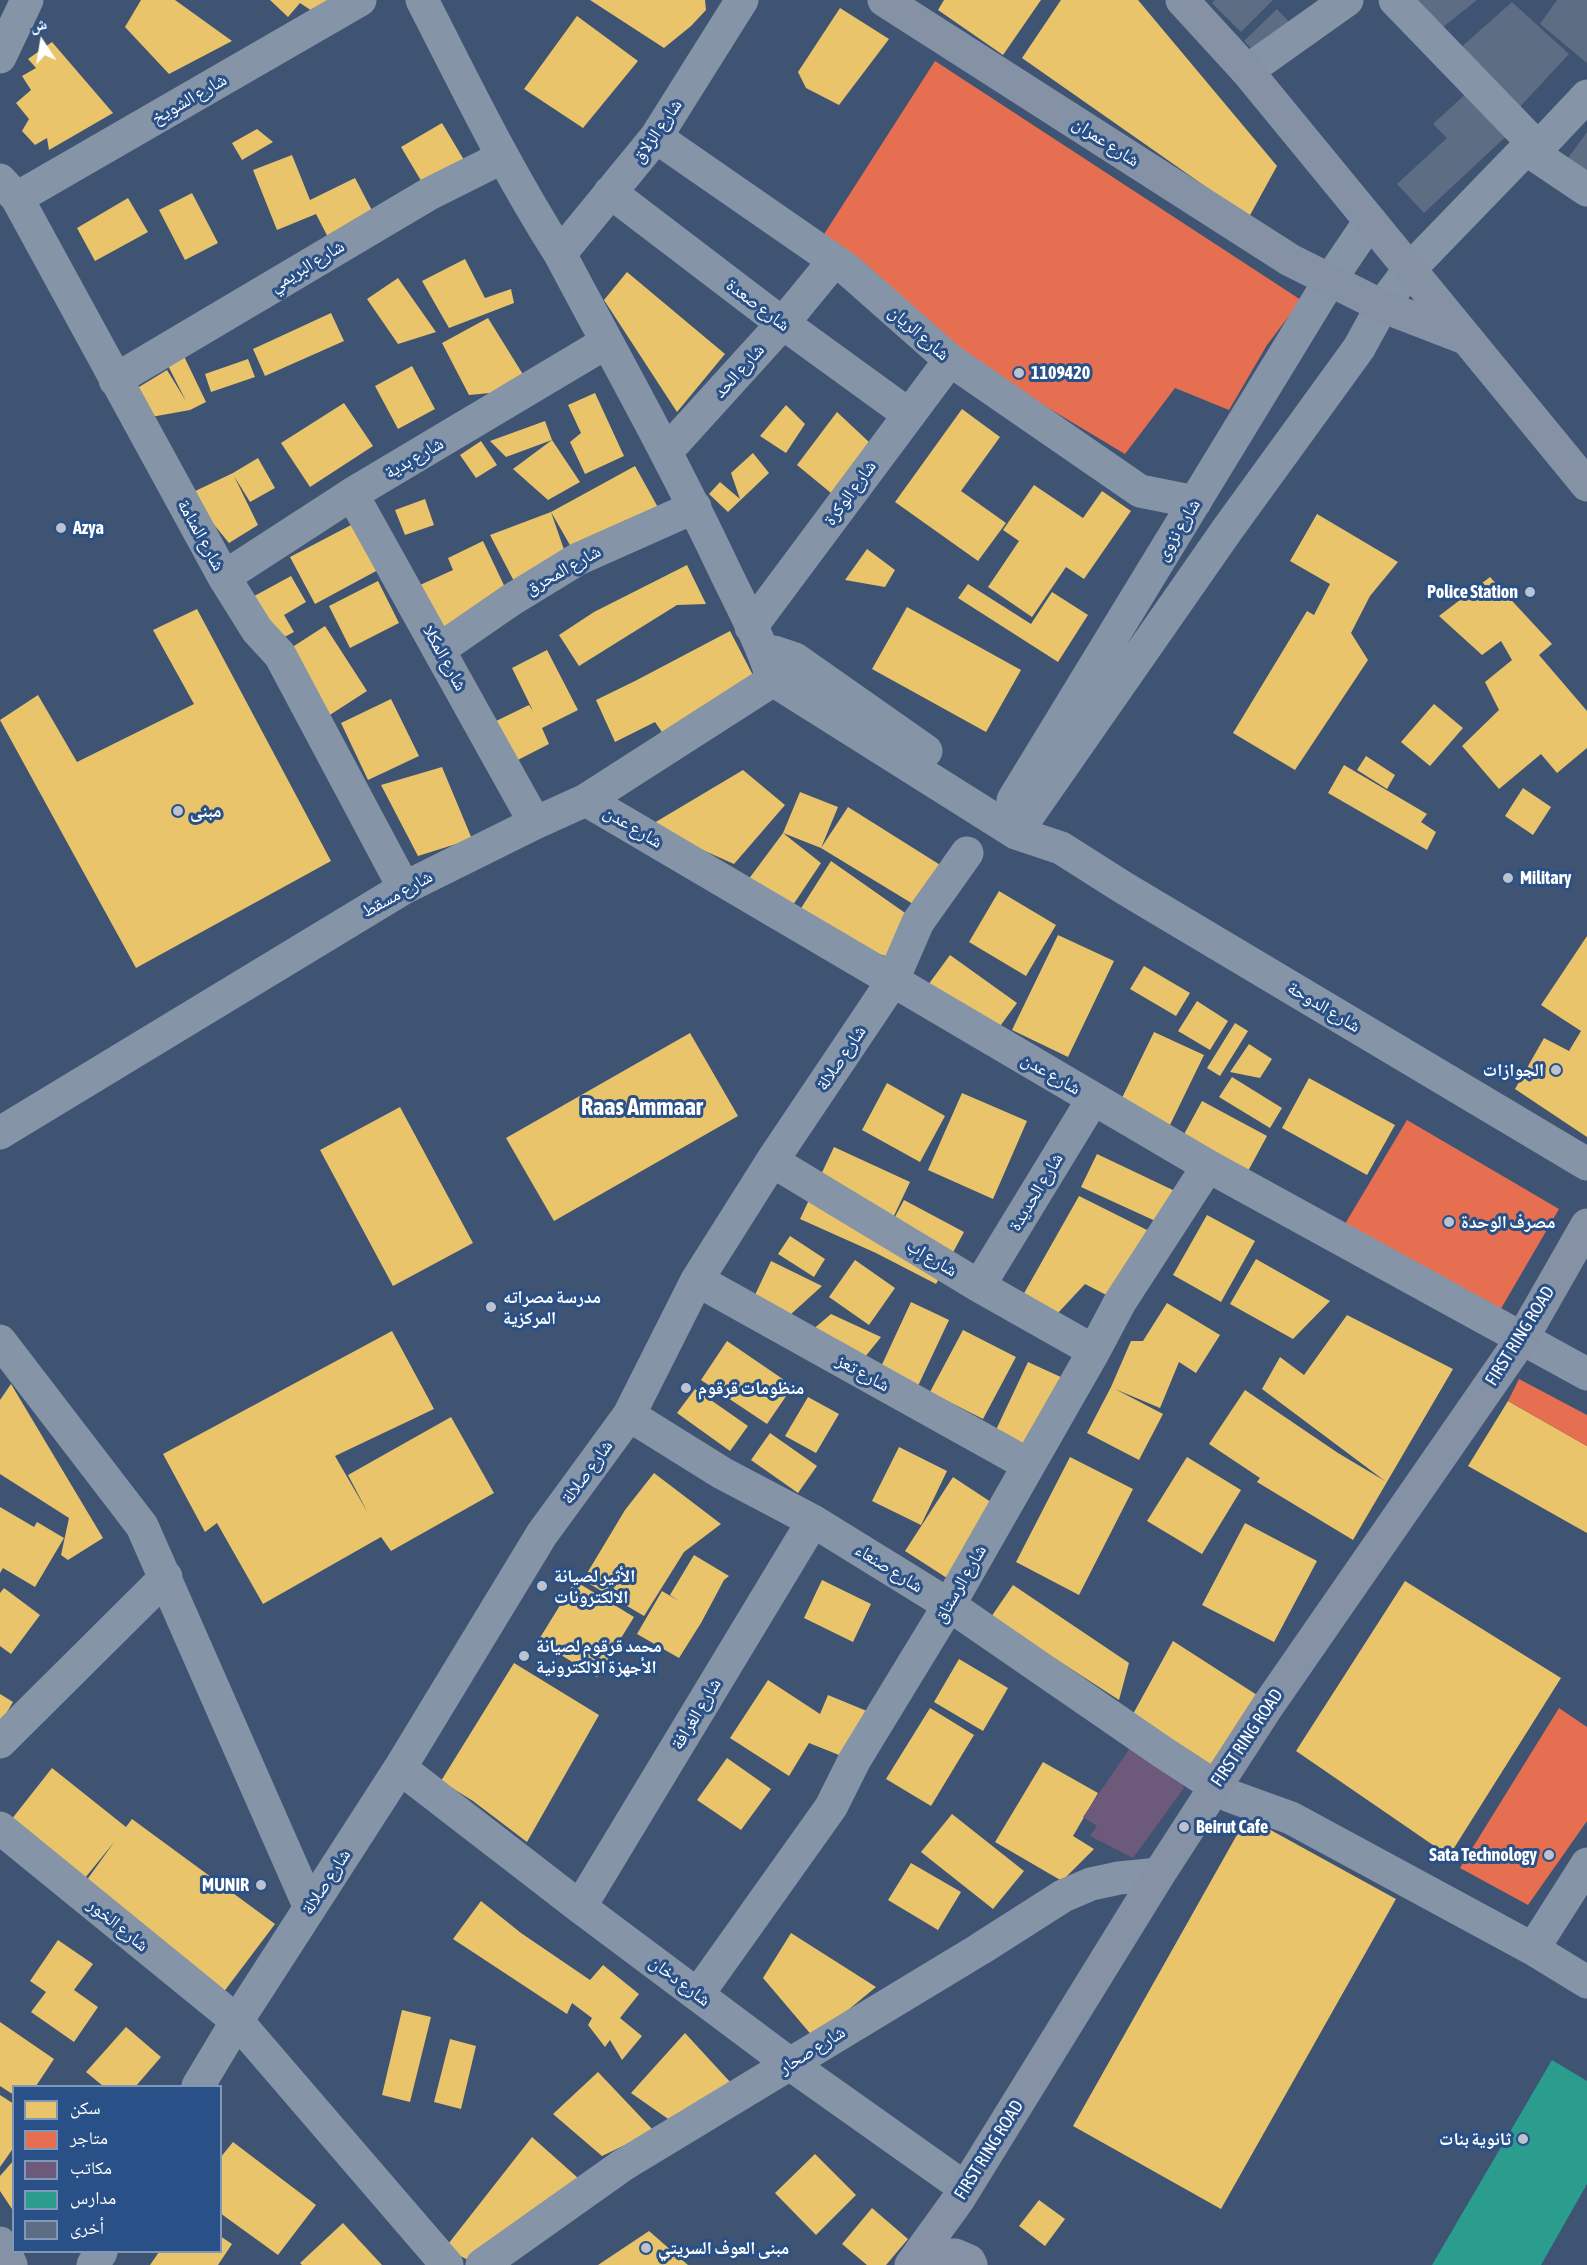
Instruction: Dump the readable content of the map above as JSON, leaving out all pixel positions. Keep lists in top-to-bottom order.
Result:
{
  "streets": {
    "main road": ["شارع عمران", "FIRST RING ROAD"],
    "street": [
      "شارع الشويخ",
      "شارع الزلاق",
      "شارع البريمي",
      "شارع صعدة",
      "شارع الريان",
      "شارع الحد",
      "شارع بدية",
      "شارع الوكرة",
      "شارع نزوى",
      "شارع المنامة",
      "شارع المحرق",
      "شارع المكلا",
      "شارع عدن",
      "شارع مسقط",
      "شارع الدوحة",
      "شارع صلالة",
      "شارع الحديدة",
      "شارع إب",
      "شارع تعز",
      "شارع صنعاء",
      "شارع الرستاق",
      "شارع الغرافة",
      "شارع الخور",
      "شارع دخان",
      "شارع صحار"
    ]
  },
  "crossings": [
    ["شارع الشويخ", "شارع المنامة"],
    ["شارع الزلاق", "شارع صعدة"],
    ["شارع الزلاق", "شارع الريان"],
    ["شارع عمران", "شارع نزوى"],
    ["شارع البريمي", "شارع المنامة"],
    ["شارع صعدة", "شارع الحد"],
    ["شارع صعدة", "شارع الوكرة"],
    ["شارع الريان", "شارع الحد"],
    ["شارع الريان", "شارع الوكرة"],
    ["شارع الريان", "شارع نزوى"],
    ["شارع بدية", "شارع المنامة"],
    ["شارع بدية", "شارع المكلا"],
    ["شارع نزوى", "شارع الدوحة"],
    ["شارع المنامة", "شارع مسقط"],
    ["شارع المحرق", "شارع المكلا"],
    ["شارع المكلا", "شارع مسقط"],
    ["شارع عدن", "شارع مسقط"],
    ["شارع عدن", "شارع صلالة"],
    ["شارع عدن", "شارع الحديدة"],
    ["شارع عدن", "FIRST RING ROAD"],
    ["شارع عدن", "شارع الرستاق"],
    ["شارع صلالة", "شارع إب"],
    ["شارع صلالة", "شارع تعز"],
    ["شارع صلالة", "شارع صنعاء"],
    ["شارع صلالة", "شارع الخور"],
    ["شارع صلالة", "شارع دخان"],
    ["شارع الحديدة", "شارع إب"],
    ["شارع إب", "شارع الرستاق"],
    ["FIRST RING ROAD", "شارع صنعاء"],
    ["FIRST RING ROAD", "شارع دخان"],
    ["FIRST RING ROAD", "شارع صحار"],
    ["شارع تعز", "شارع الرستاق"],
    ["شارع صنعاء", "شارع الرستاق"],
    ["شارع صنعاء", "شارع الغرافة"],
    ["شارع الرستاق", "شارع دخان"],
    ["شارع الغرافة", "شارع دخان"],
    ["شارع دخان", "شارع صحار"]
  ],
  "districts": ["Raas Ammaar"],
  "places": [
    "1109420",
    "Azya",
    "Police Station",
    "مبنى",
    "Military",
    "الجوازات",
    "مصرف الوحدة",
    "مدرسة مصراته المركزية",
    "منظومات قرقوم",
    "الأثير لصيانة الالكترونات",
    "محمد قرقوم لصيانة الأجهزة الالكترونية",
    "Beirut Cafe",
    "Sata Technology",
    "MUNIR",
    "ثانوية بنات",
    "مبنى العوف السريتي"
  ],
  "legend": [
    "سكن",
    "متاجر",
    "مكاتب",
    "مدارس",
    "أخرى"
  ],
  "north": "top"
}
